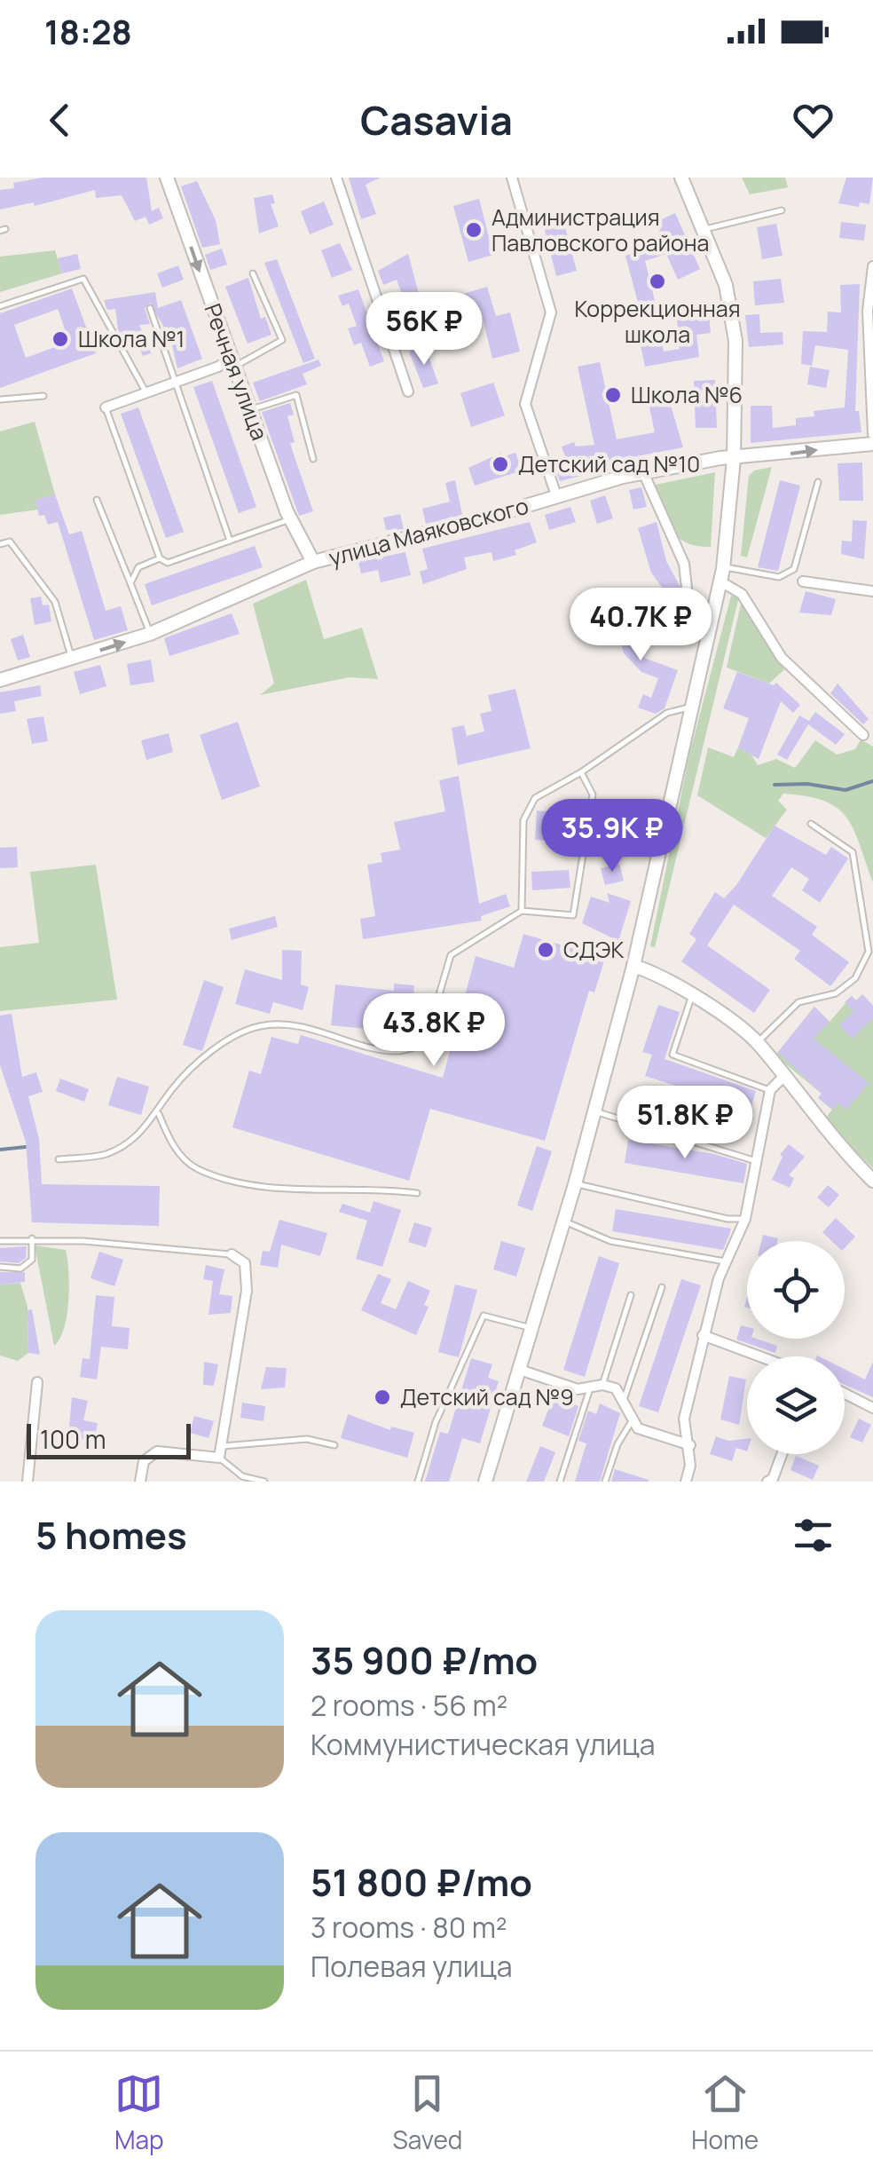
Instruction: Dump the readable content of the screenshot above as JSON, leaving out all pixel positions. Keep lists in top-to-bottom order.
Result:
{
  "streets": {
    "street": ["Речная улица", "улица Маяковского"]
  },
  "crossings": [
    ["Речная улица", "улица Маяковского"]
  ],
  "one_way": ["Речная улица"],
  "places": [
    "Администрация Павловского района",
    "Коррекционная школа",
    "Школа №1",
    "Школа №6",
    "Детский сад №10",
    "СДЭК",
    "Детский сад №9"
  ],
  "scale_bar": "100 m",
  "page": {
    "status": "18:28",
    "header": "Casavia",
    "price": [
      "56K ₽",
      "40.7K ₽",
      "35.9K ₽",
      "43.8K ₽",
      "51.8K ₽"
    ],
    "scale": "100 m",
    "heading": "5 homes",
    "list": [
      {
        "name": "35 900 ₽/mo",
        "note": "2 rooms · 56 m² · Коммунистическая улица"
      },
      {
        "name": "51 800 ₽/mo",
        "note": "3 rooms · 80 m² · Полевая улица"
      }
    ],
    "tabs": ["Map", "Saved", "Home"]
  }
}
